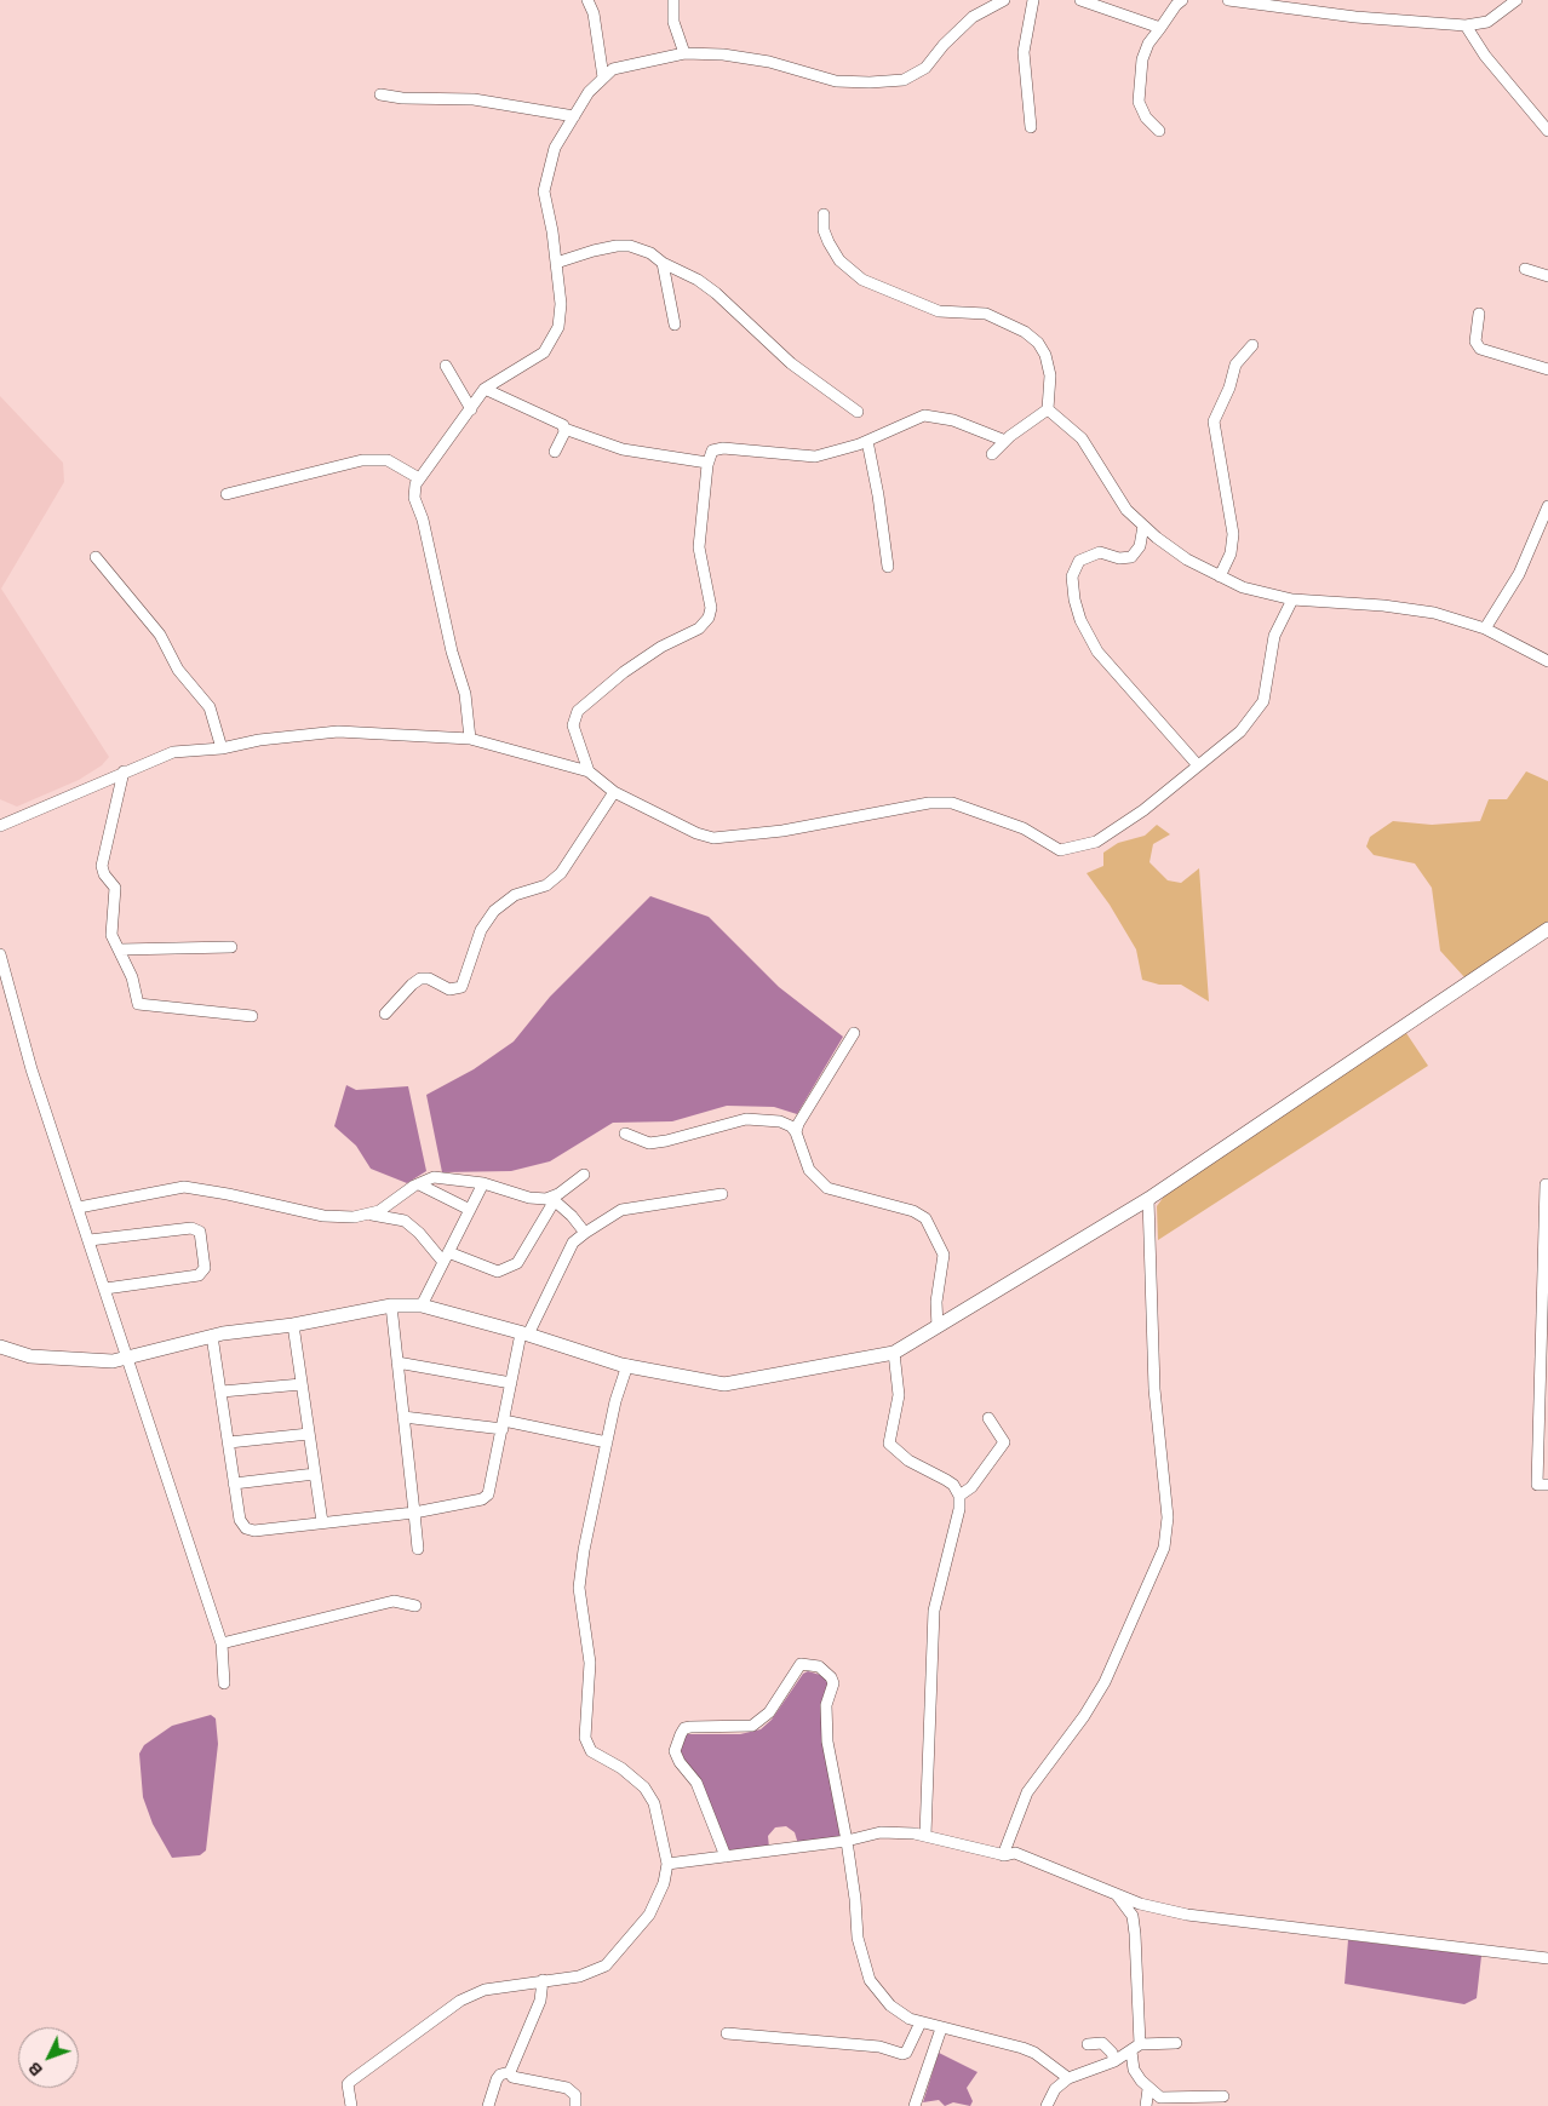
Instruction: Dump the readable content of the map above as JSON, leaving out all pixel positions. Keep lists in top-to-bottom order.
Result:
{
  "north": "bottom left"
}
